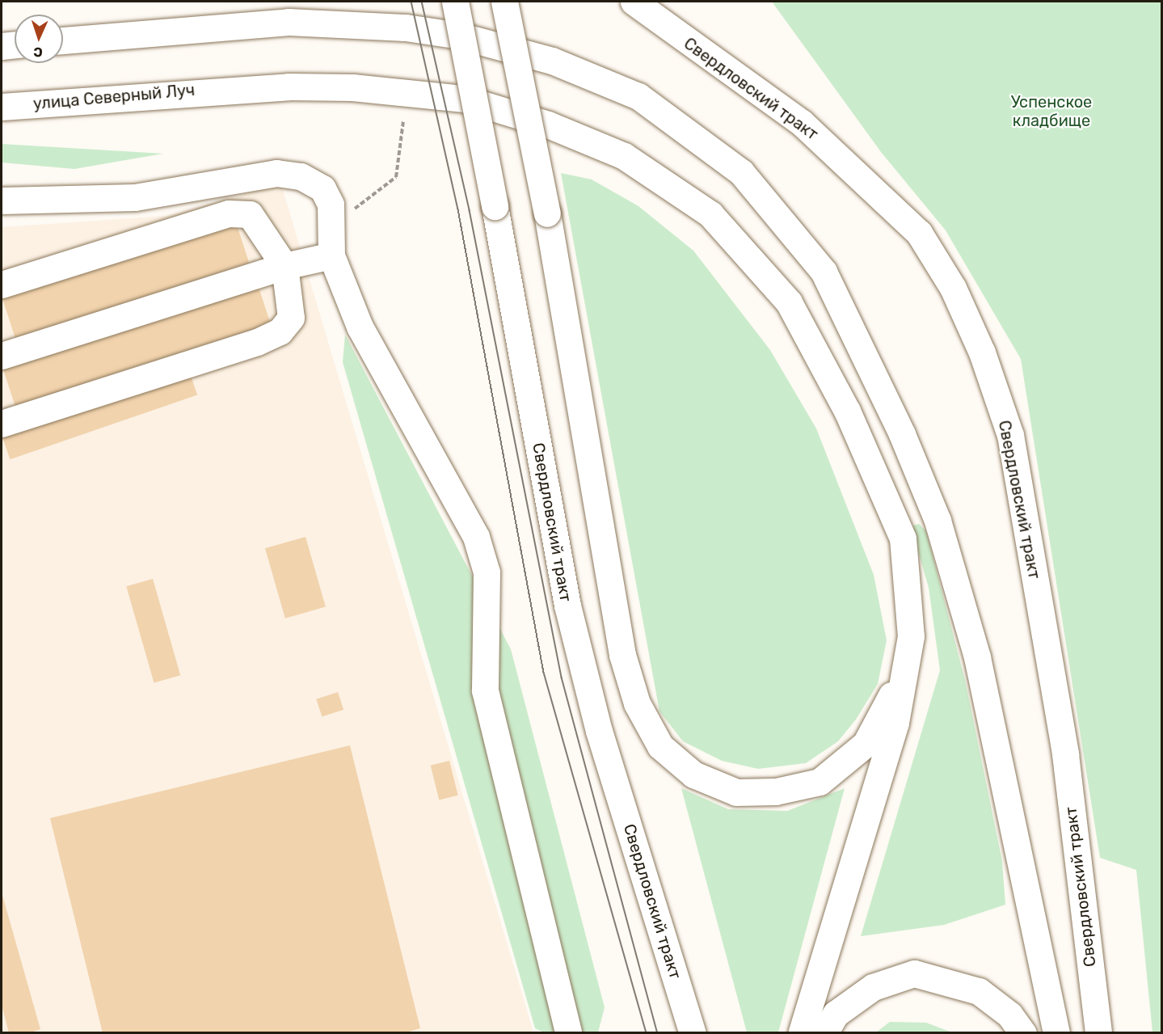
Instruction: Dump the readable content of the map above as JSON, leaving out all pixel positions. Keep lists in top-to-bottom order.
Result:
{
  "streets": {
    "main road": ["Свердловский тракт", "улица Северный Луч"]
  },
  "parks": ["Успенское кладбище"],
  "north": "bottom"
}
